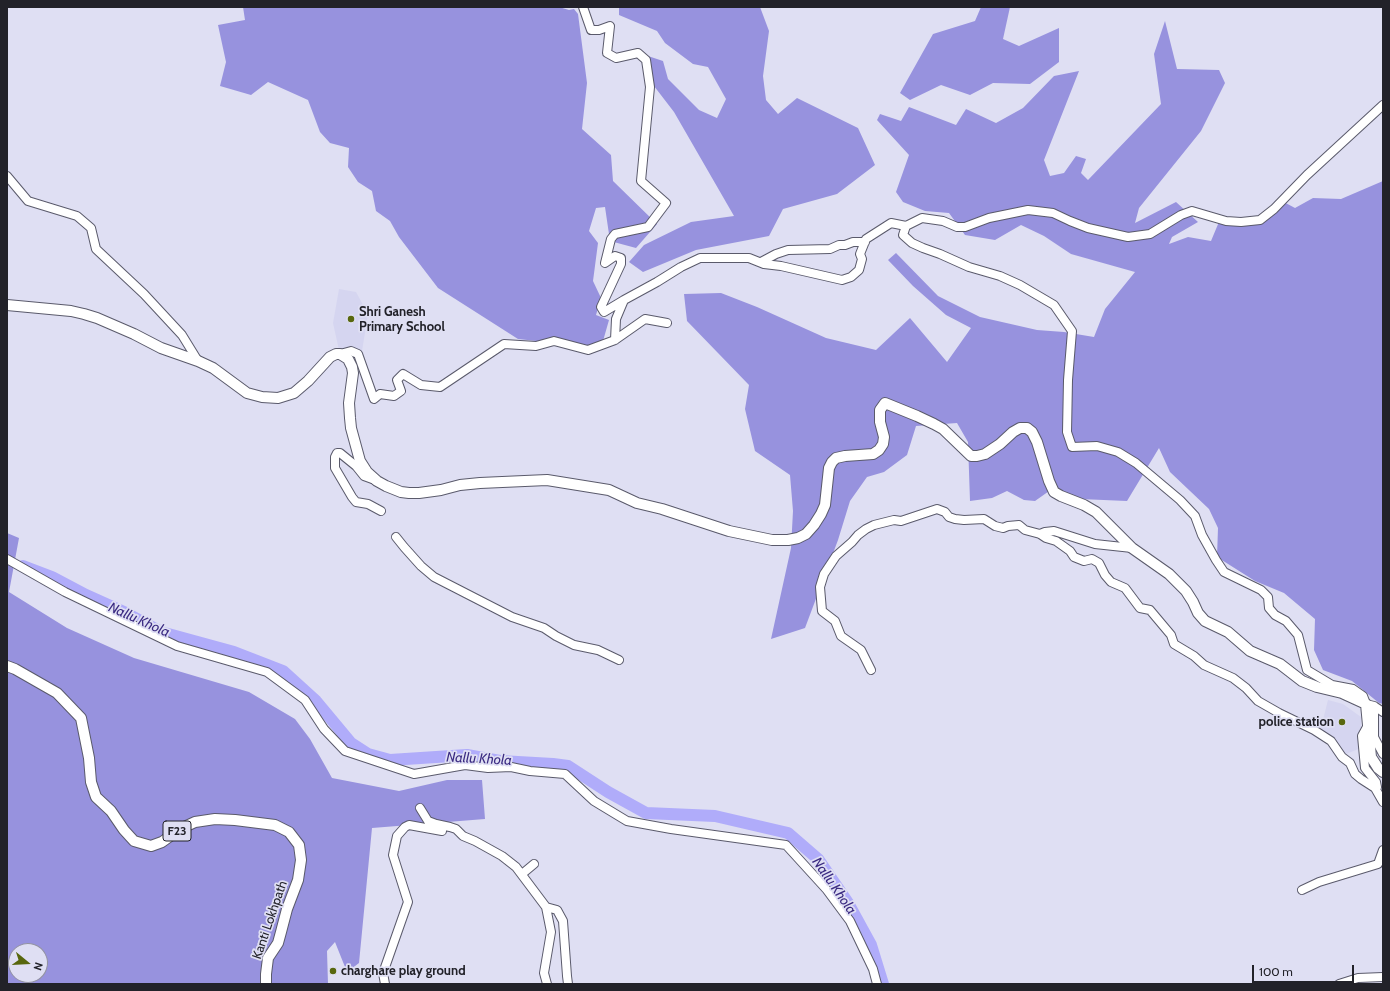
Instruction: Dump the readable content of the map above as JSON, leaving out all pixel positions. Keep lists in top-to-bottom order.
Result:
{
  "streets": {
    "main road": ["F23", "Kanti Lokhpath"]
  },
  "water": ["Nallu Khola"],
  "places": ["Shri Ganesh Primary School", "police station", "charghare play ground"],
  "scale_bar": "100 m",
  "north": "right"
}
